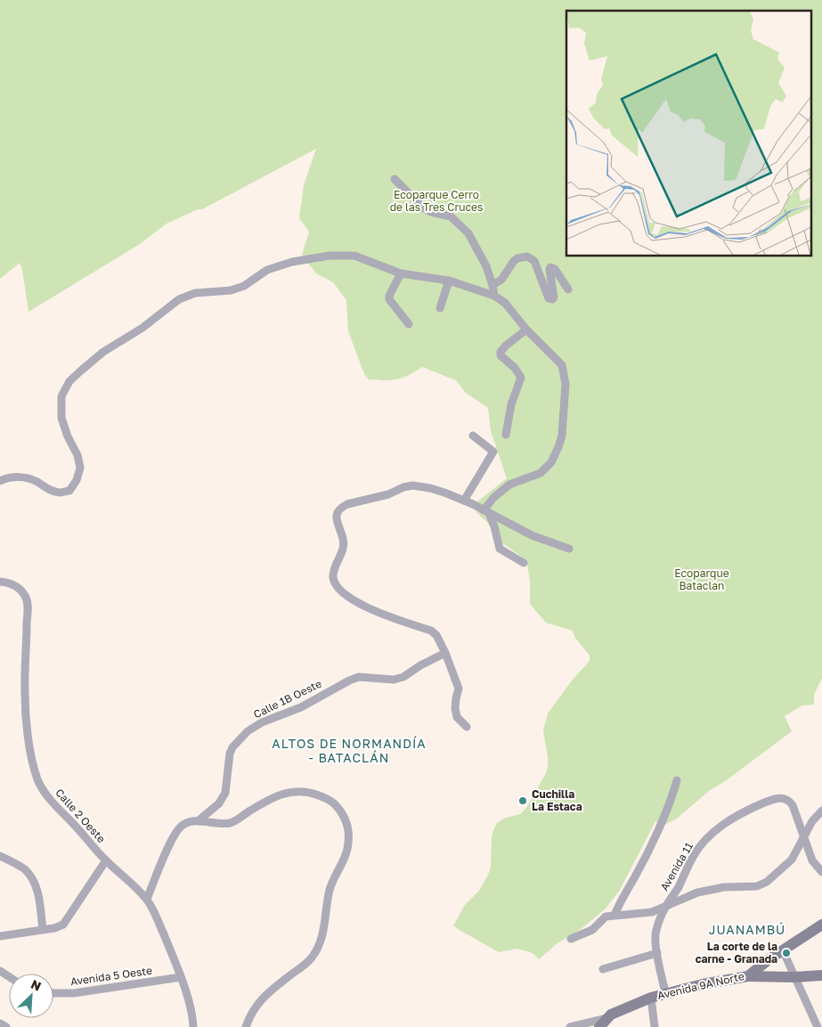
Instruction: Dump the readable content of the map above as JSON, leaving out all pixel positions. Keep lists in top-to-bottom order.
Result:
{
  "streets": {
    "street": [
      "Calle 1B Oeste",
      "Calle 2 Oeste",
      "Avenida 11",
      "Avenida 5 Oeste",
      "Avenida 9A Norte"
    ]
  },
  "crossings": [
    ["Calle 2 Oeste", "Avenida 5 Oeste"],
    ["Avenida 11", "Avenida 9A Norte"]
  ],
  "districts": ["ALTOS DE NORMANDÍA - BATACLÁN", "JUANAMBÚ"],
  "parks": ["Ecoparque Cerro de las Tres Cruces", "Ecoparque Bataclan"],
  "places": ["Cuchilla La Estaca", "La corte de la carne - Granada"],
  "north": "top right"
}
